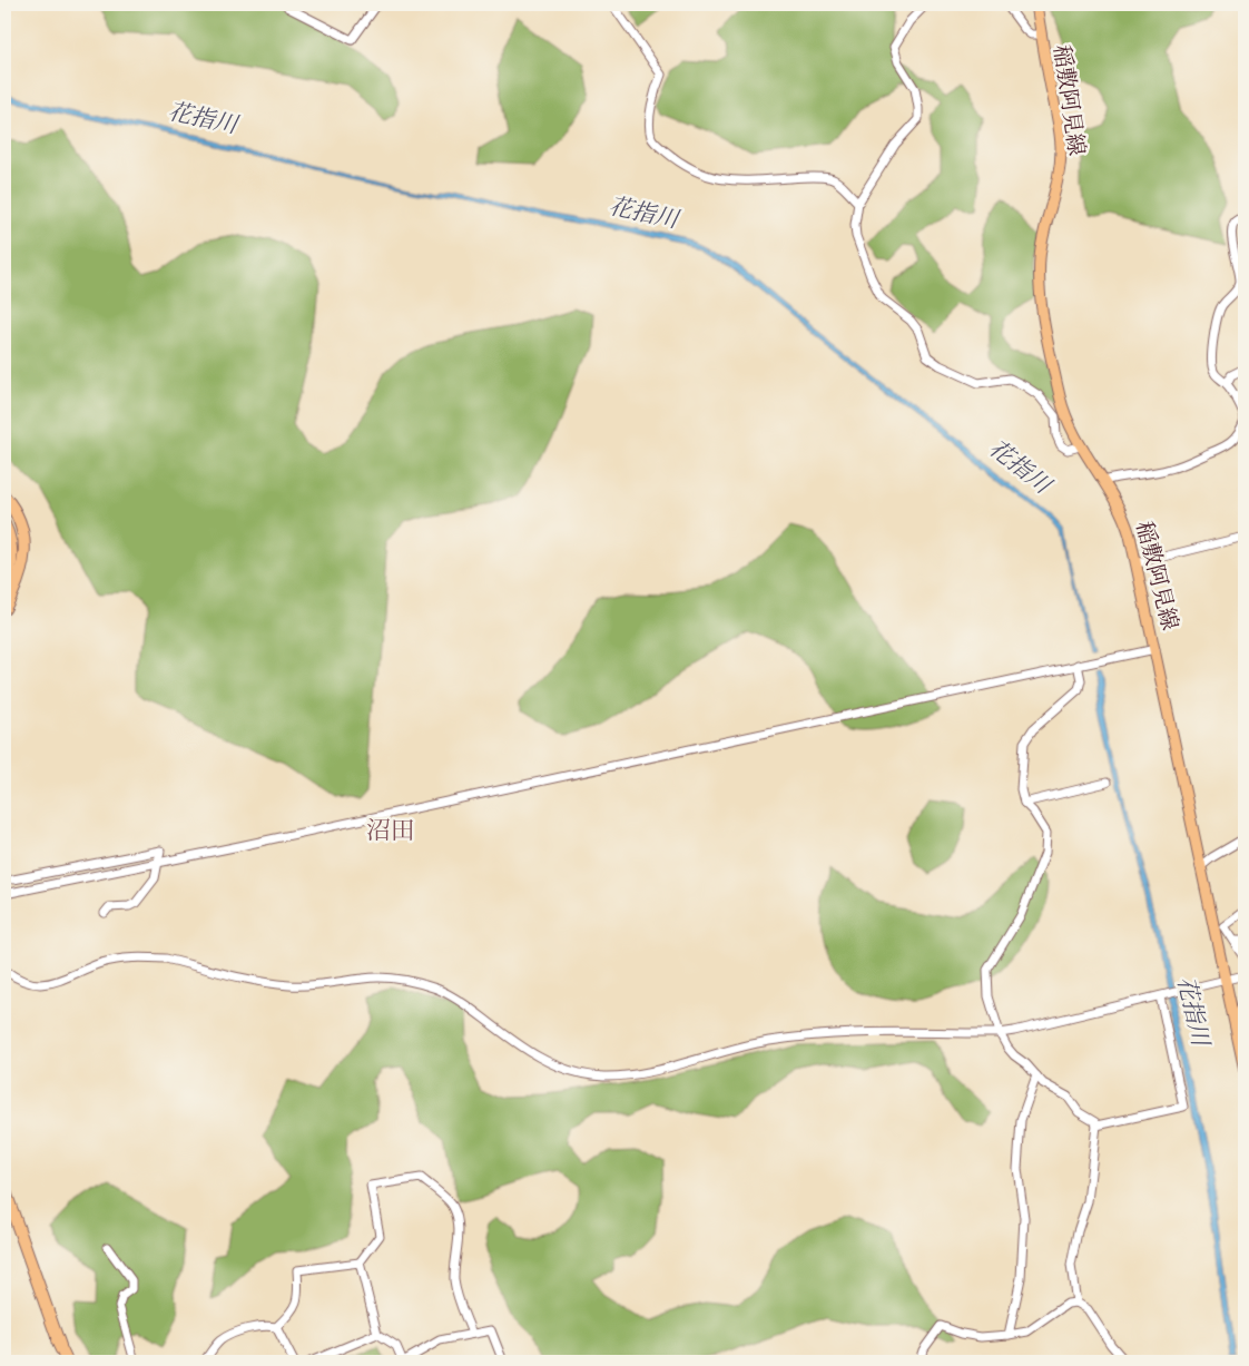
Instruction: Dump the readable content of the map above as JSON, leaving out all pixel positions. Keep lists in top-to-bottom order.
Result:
{
  "streets": {
    "main road": ["稲敷阿見線"]
  },
  "districts": ["沼田"],
  "water": ["花指川"]
}
